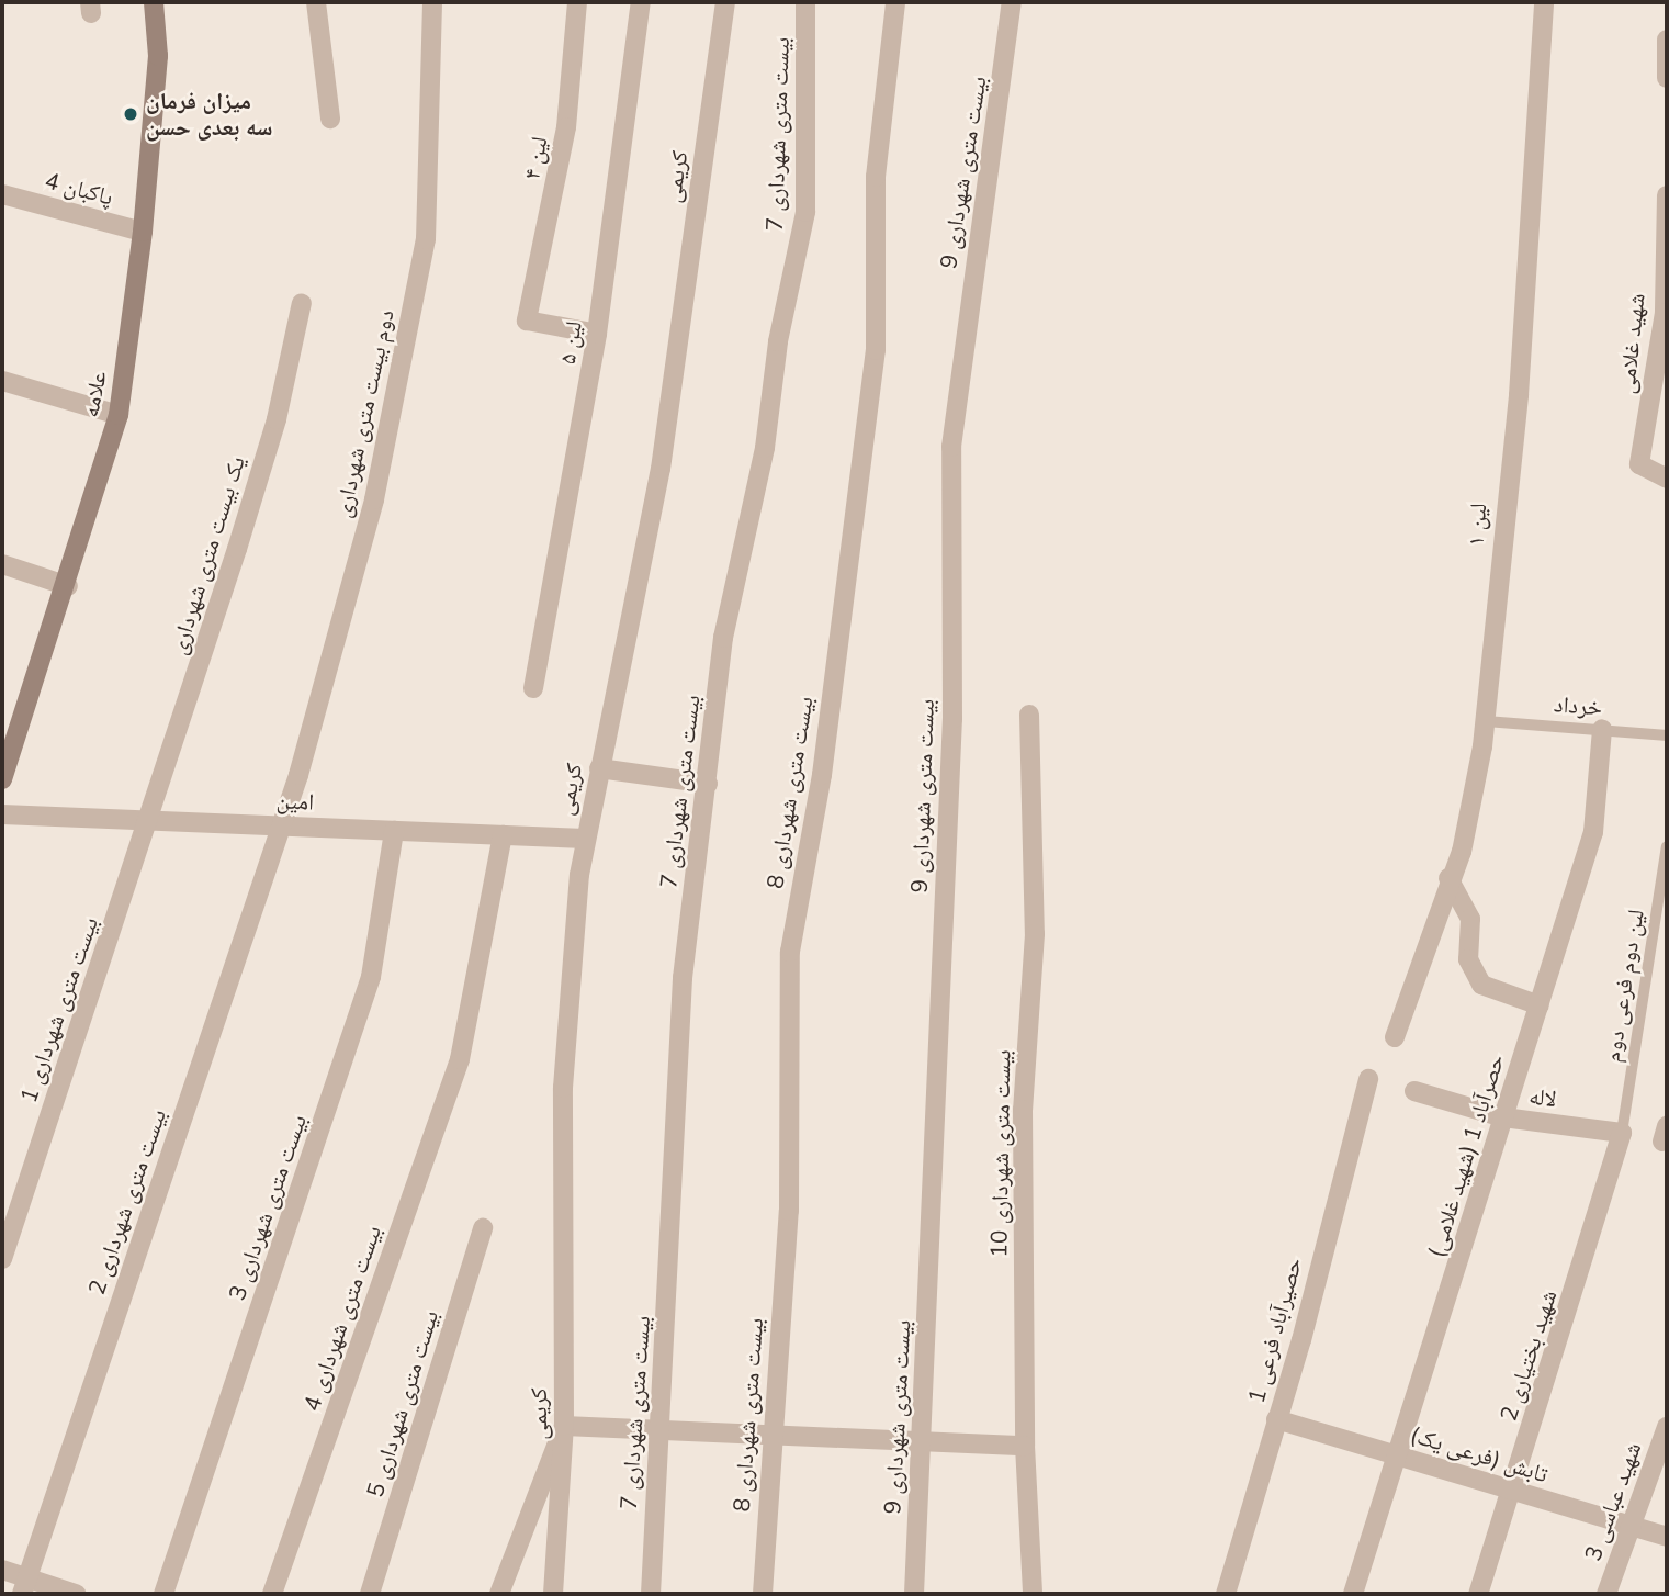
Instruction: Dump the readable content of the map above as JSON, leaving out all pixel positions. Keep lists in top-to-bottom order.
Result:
{
  "streets": {
    "street": [
      "بیست متری شهرداری 7",
      "لین ۴",
      "بیست متری شهرداری 9",
      "کریمی",
      "پاکبان 4",
      "لین ۵",
      "شهید غلامی",
      "علامه",
      "دوم بیست متری شهرداری",
      "لین ۱",
      "یک بیست متری شهرداری",
      "بیست متری شهرداری 8",
      "امین",
      "بیست متری شهرداری 1",
      "لاله",
      "بیست متری شهرداری 10",
      "حصرآباد 1 (شهید غلامی)",
      "بیست متری شهرداری 2",
      "بیست متری شهرداری 3",
      "بیست متری شهرداری 4",
      "حصیرآباد فرعی 1",
      "شهید بختیاری 2",
      "بیست متری شهرداری 5",
      "تابش (فرعی یک)",
      "شهید عباسی 3"
    ],
    "lane": ["خرداد", "لین دوم فرعی دوم"]
  },
  "crossings": [
    ["لین ۴", "لین ۵"],
    ["کریمی", "امین"],
    ["پاکبان 4", "علامه"],
    ["دوم بیست متری شهرداری", "امین"],
    ["دوم بیست متری شهرداری", "بیست متری شهرداری 2"],
    ["لین ۱", "خرداد"],
    ["یک بیست متری شهرداری", "امین"],
    ["یک بیست متری شهرداری", "بیست متری شهرداری 1"],
    ["خرداد", "حصرآباد 1 (شهید غلامی)"],
    ["امین", "بیست متری شهرداری 1"],
    ["امین", "بیست متری شهرداری 2"],
    ["امین", "بیست متری شهرداری 3"],
    ["امین", "بیست متری شهرداری 4"],
    ["لین دوم فرعی دوم", "لاله"],
    ["لین دوم فرعی دوم", "شهید بختیاری 2"],
    ["لاله", "حصرآباد 1 (شهید غلامی)"],
    ["لاله", "شهید بختیاری 2"],
    ["حصرآباد 1 (شهید غلامی)", "تابش (فرعی یک)"],
    ["حصیرآباد فرعی 1", "تابش (فرعی یک)"],
    ["شهید بختیاری 2", "تابش (فرعی یک)"],
    ["تابش (فرعی یک)", "شهید عباسی 3"]
  ],
  "places": ["میزان فرمان سه بعدی حسن"]
}
